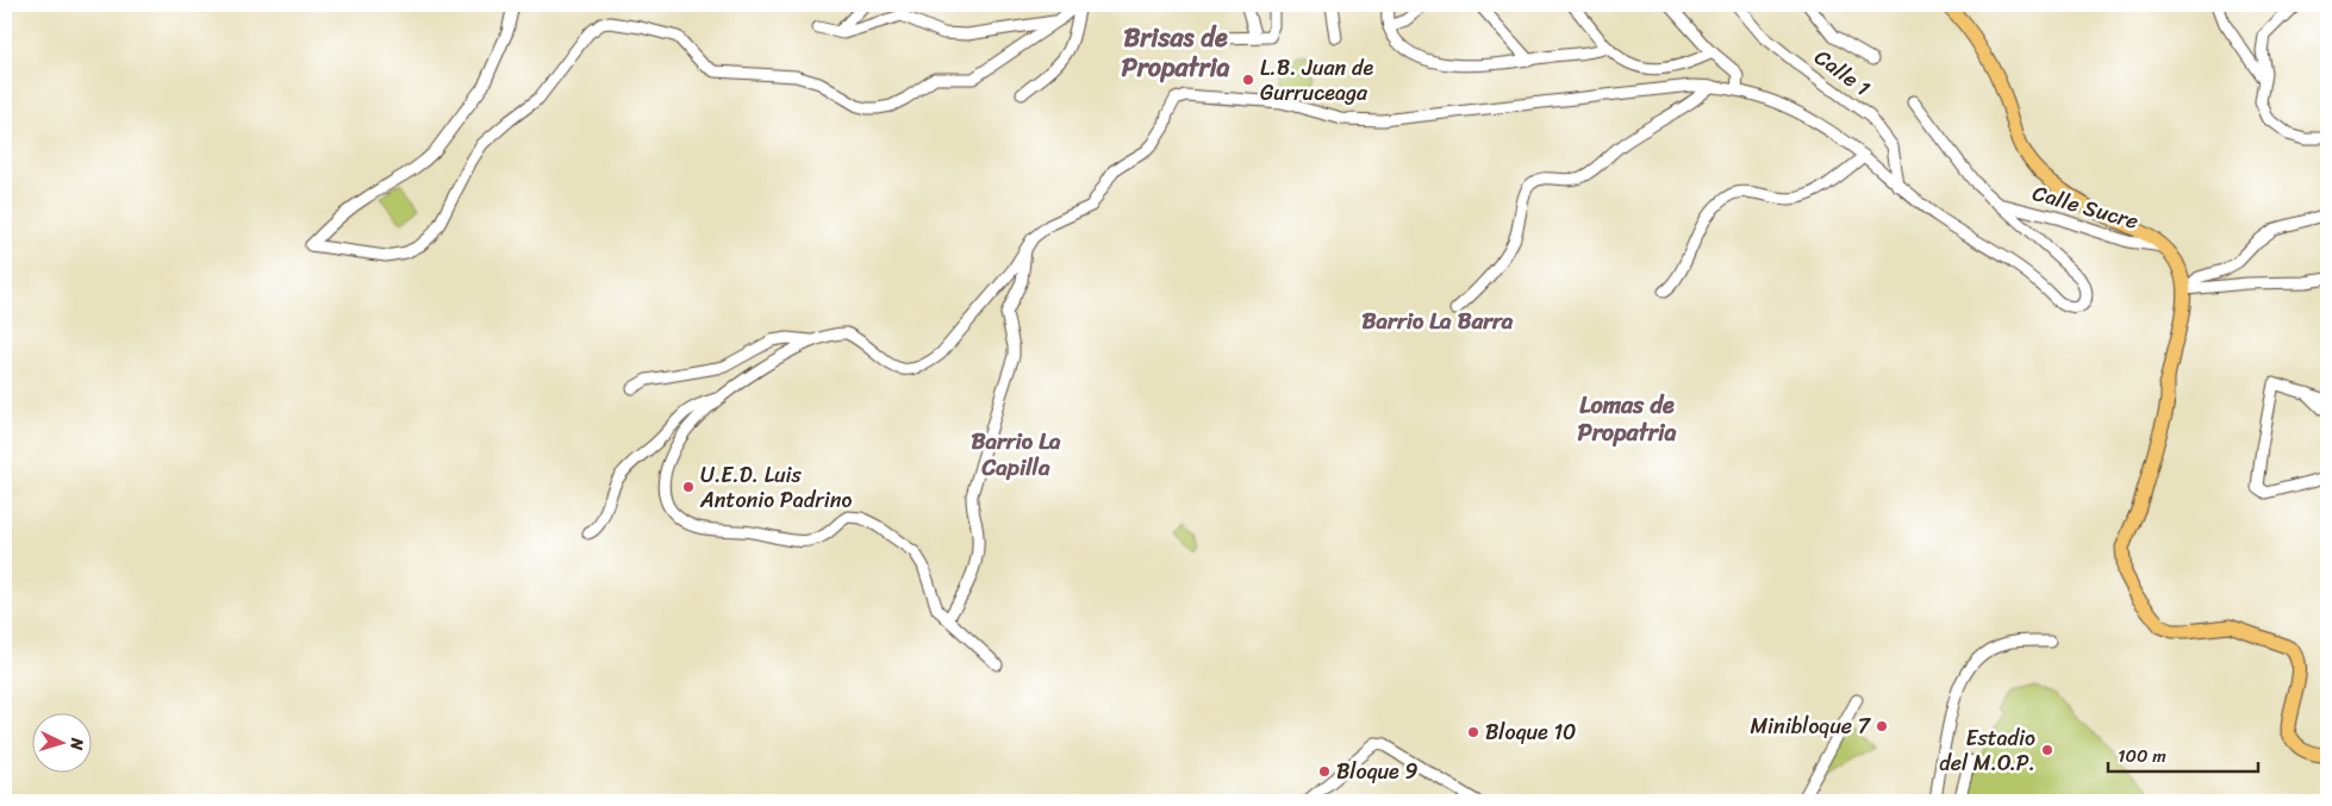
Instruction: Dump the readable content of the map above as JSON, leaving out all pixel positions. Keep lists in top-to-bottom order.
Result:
{
  "streets": {
    "street": ["Calle 1", "Calle Sucre"]
  },
  "districts": [
    "Brisas de Propatria",
    "Barrio La Barra",
    "Lomas de Propatria",
    "Barrio La Capilla"
  ],
  "places": [
    "L.B. Juan de Gurruceaga",
    "U.E.D. Luis Antonio Padrino",
    "Minibloque 7",
    "Bloque 10",
    "Estadio del M.O.P.",
    "Bloque 9"
  ],
  "scale_bar": "100 m",
  "north": "right"
}
